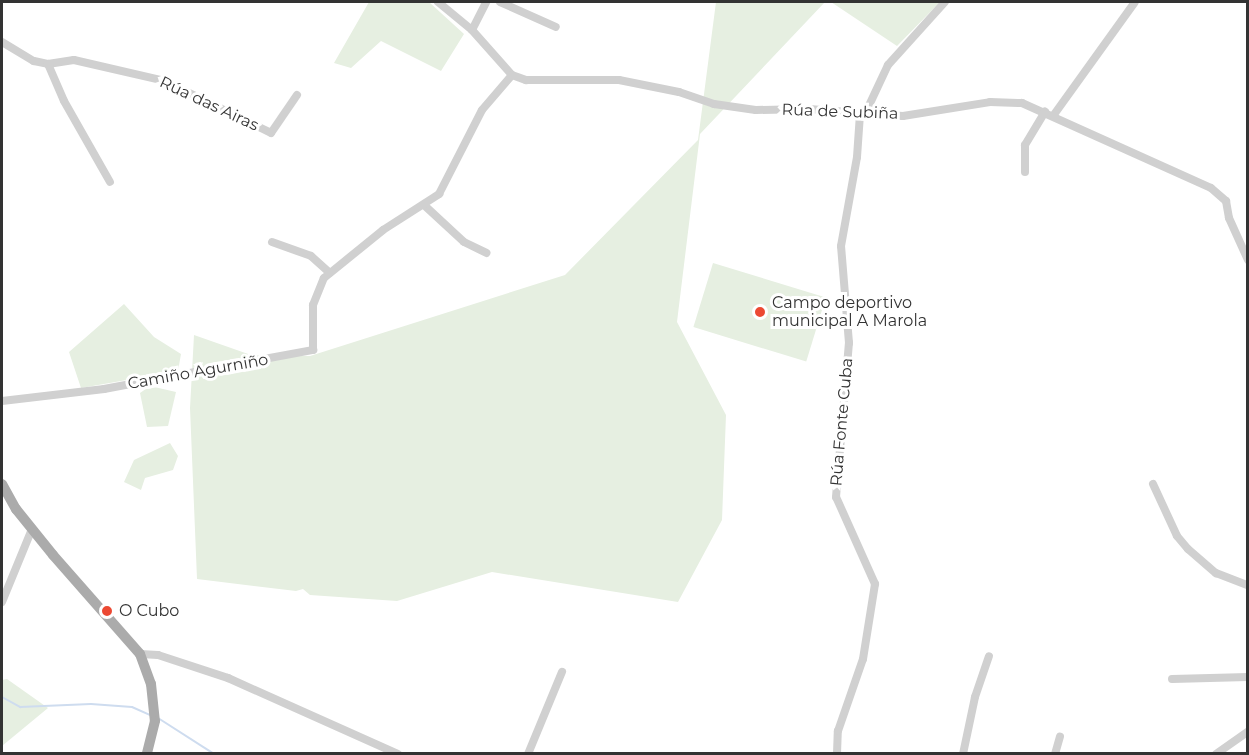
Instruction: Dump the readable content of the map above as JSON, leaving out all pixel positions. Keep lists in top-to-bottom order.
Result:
{
  "streets": {
    "street": [
      "Rúa das Airas",
      "Rúa de Subiña",
      "Camiño Agurniño",
      "Rúa Fonte Cuba"
    ]
  },
  "crossings": [
    ["Rúa de Subiña", "Camiño Agurniño"],
    ["Rúa de Subiña", "Rúa Fonte Cuba"]
  ],
  "places": ["Campo deportivo municipal A Marola", "O Cubo"]
}
